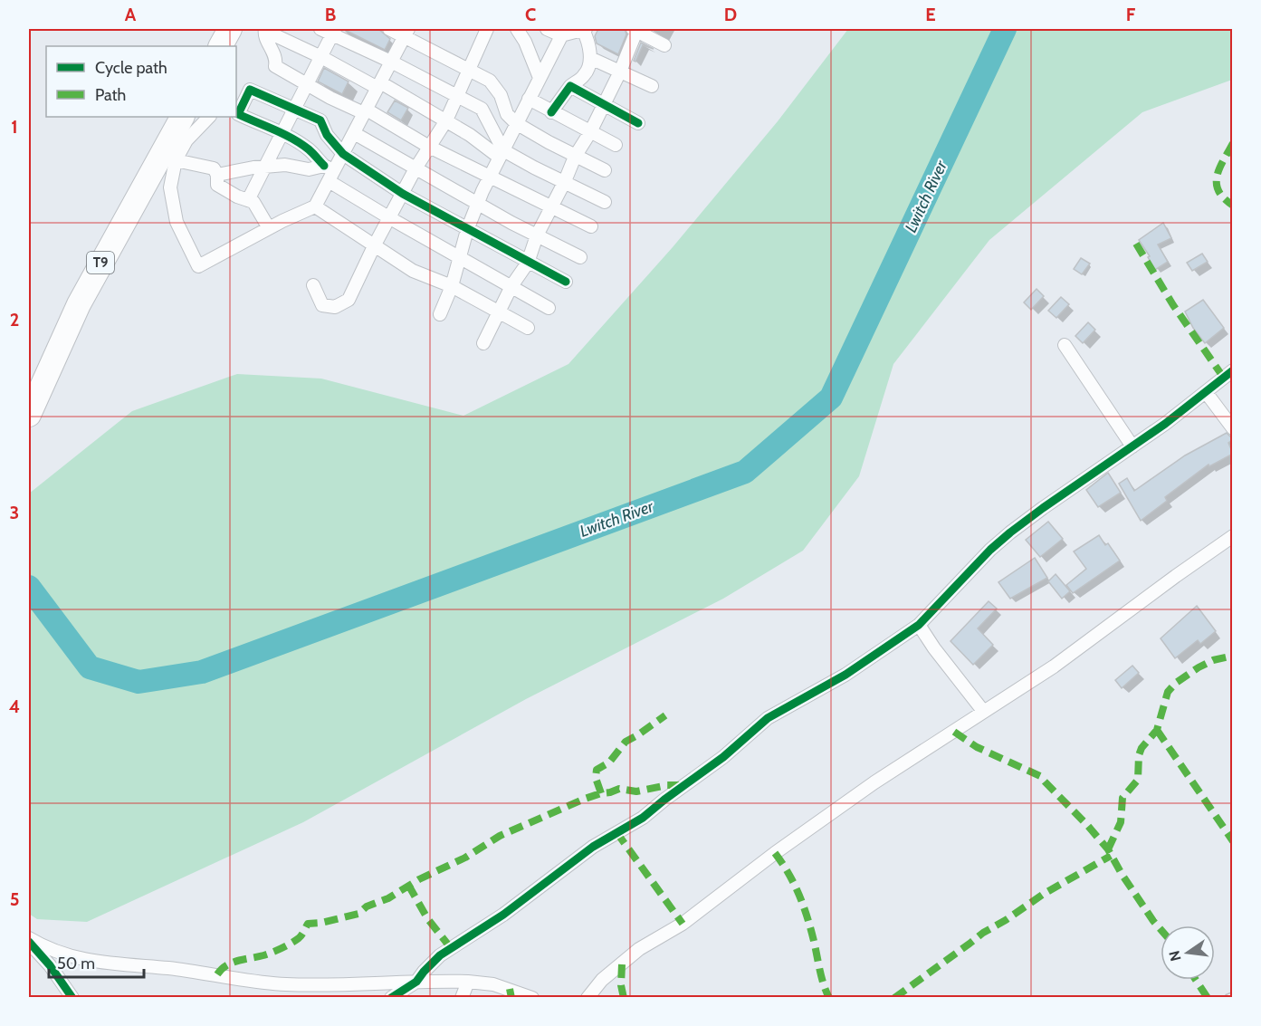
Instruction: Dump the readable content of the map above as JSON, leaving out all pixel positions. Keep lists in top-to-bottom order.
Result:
{
  "streets": {
    "highway": ["T9"]
  },
  "water": ["Lwitch River"],
  "legend": ["Cycle path", "Path"],
  "scale_bar": "50 m",
  "north": "left",
  "grid": {
    "columns": [
      "A",
      "B",
      "C",
      "D",
      "E",
      "F"
    ],
    "rows": [
      "1",
      "2",
      "3",
      "4",
      "5"
    ]
  }
}
